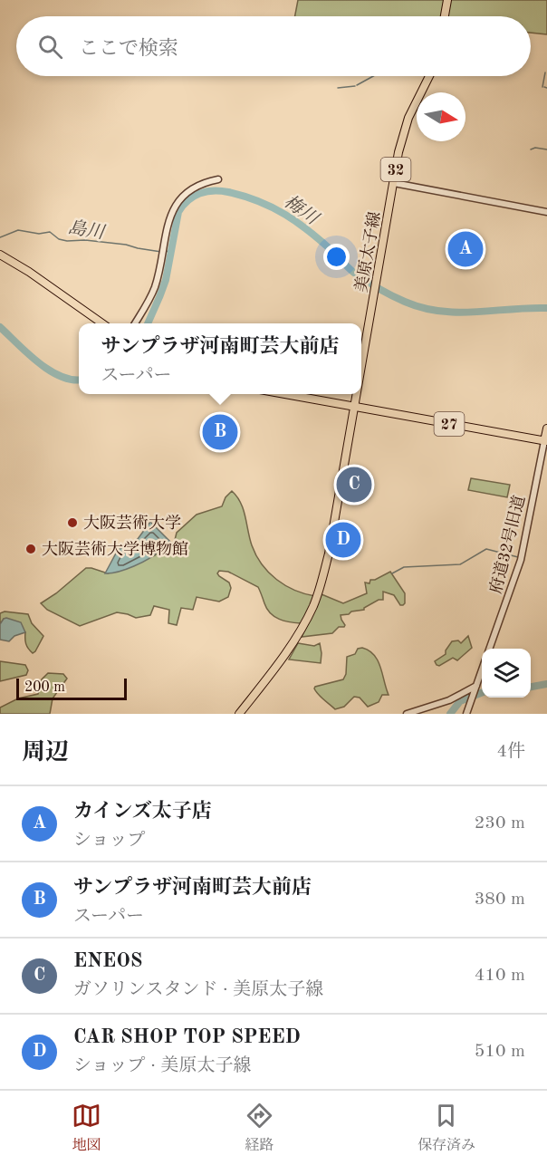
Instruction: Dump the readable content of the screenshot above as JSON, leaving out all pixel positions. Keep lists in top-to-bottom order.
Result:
{
  "streets": {
    "main road": ["32", "美原太子線", "27"],
    "street": ["府道32号旧道"]
  },
  "crossings": [
    ["美原太子線", "27"],
    ["27", "府道32号旧道"]
  ],
  "water": ["梅川", "島川"],
  "places": ["大阪芸術大学", "大阪芸術大学博物館"],
  "scale_bar": "200 m",
  "north": "right",
  "page": {
    "search": "ここで検索",
    "pins": [
      "A",
      "B",
      "C",
      "D"
    ],
    "popup": ["サンプラザ河南町芸大前店", "スーパー"],
    "scale": "200 m",
    "heading": ["周辺", "4件"],
    "list": [
      {
        "mark": "A",
        "name": "カインズ太子店",
        "note": "ショップ",
        "value": "230 m"
      },
      {
        "mark": "B",
        "name": "サンプラザ河南町芸大前店",
        "note": "スーパー",
        "value": "380 m"
      },
      {
        "mark": "C",
        "name": "ENEOS",
        "note": "ガソリンスタンド · 美原太子線",
        "value": "410 m"
      },
      {
        "mark": "D",
        "name": "CAR SHOP TOP SPEED",
        "note": "ショップ · 美原太子線",
        "value": "510 m"
      }
    ],
    "nav": ["地図", "経路", "保存済み"]
  }
}
